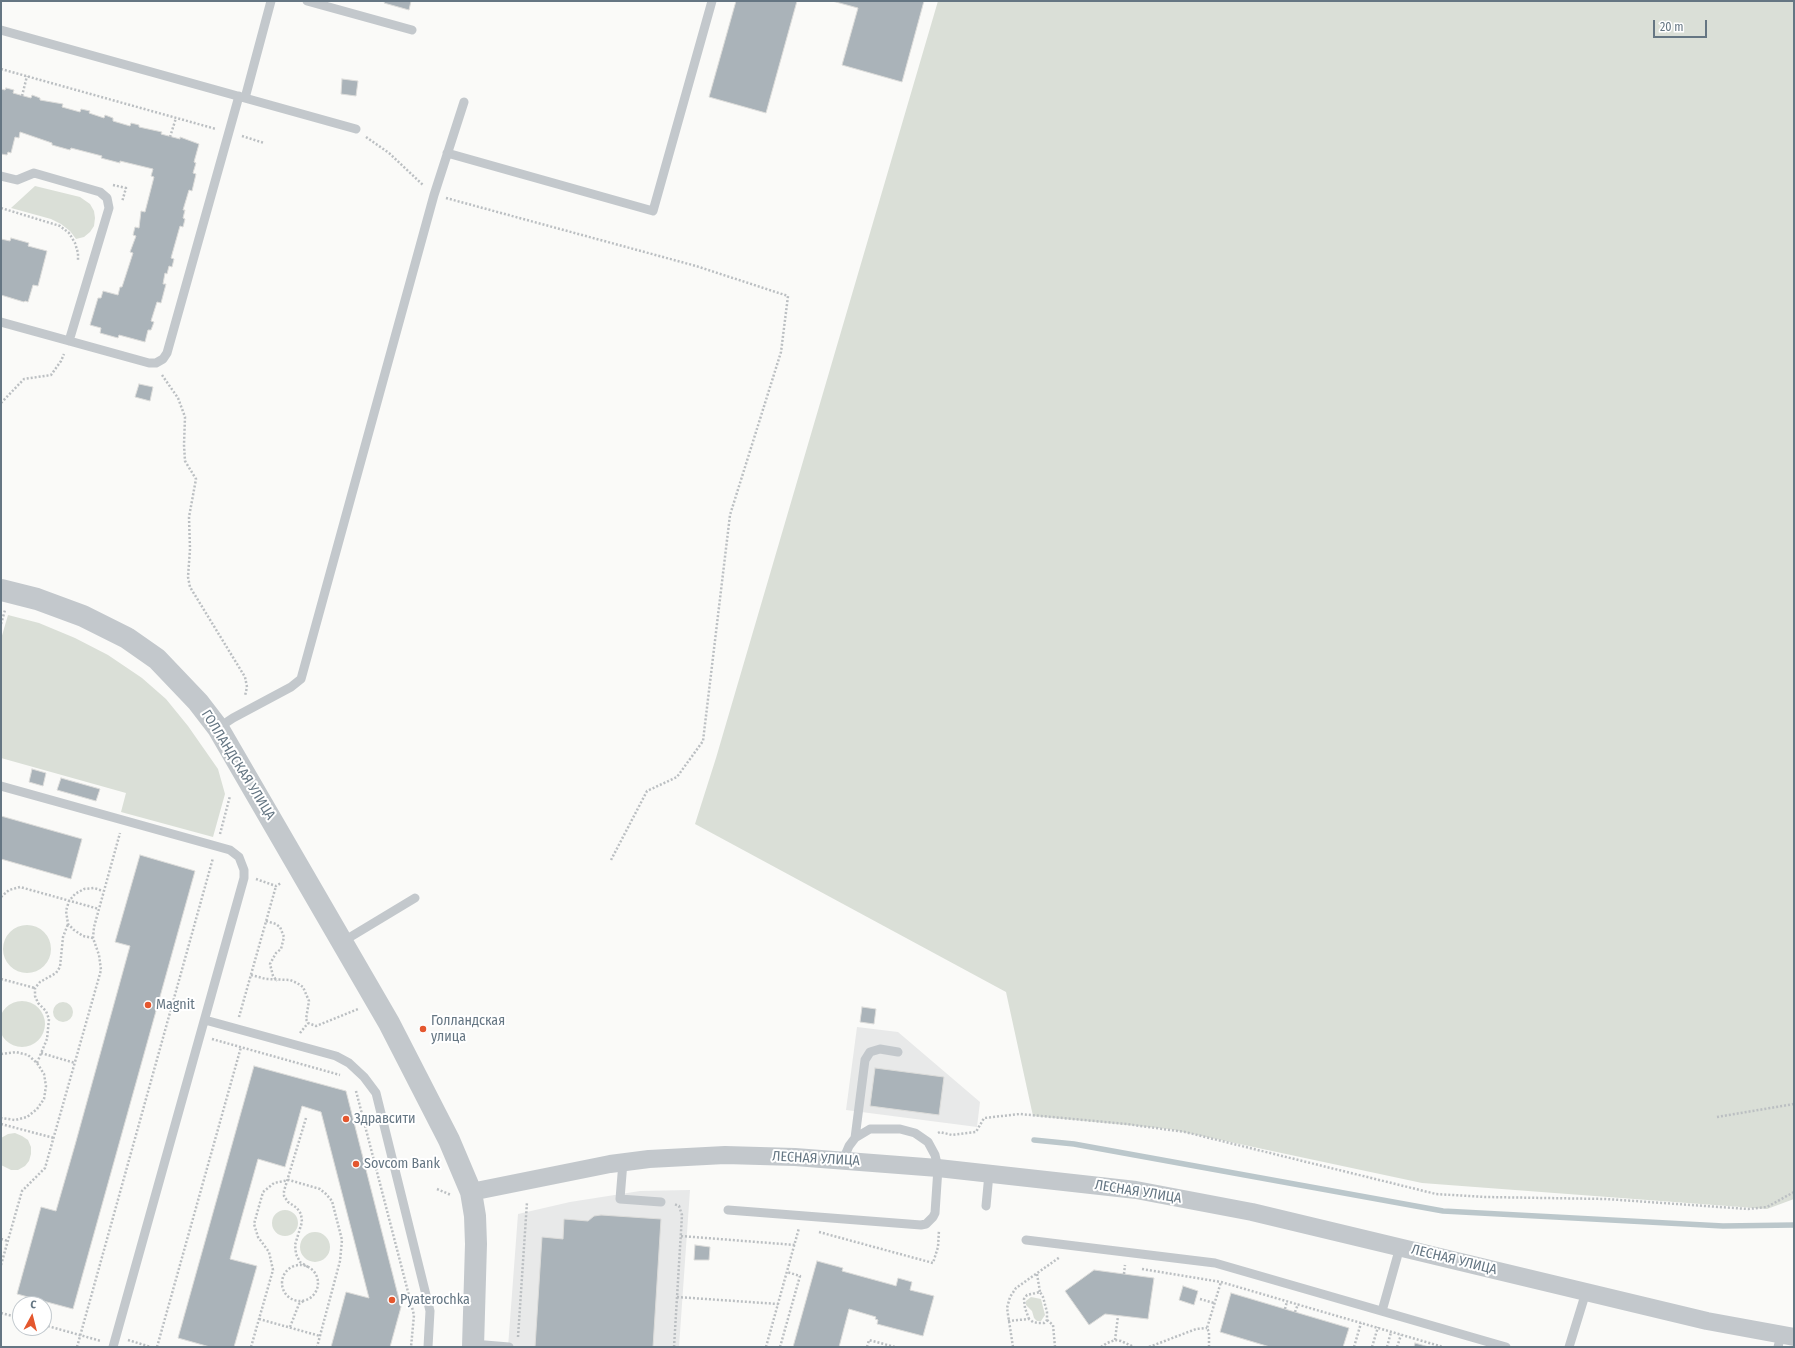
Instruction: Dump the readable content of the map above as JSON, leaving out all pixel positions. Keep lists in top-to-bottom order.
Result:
{
  "streets": {
    "street": ["ГОЛЛАНДСКАЯ УЛИЦА", "ЛЕСНАЯ УЛИЦА"]
  },
  "crossings": [
    ["ГОЛЛАНДСКАЯ УЛИЦА", "ЛЕСНАЯ УЛИЦА"]
  ],
  "places": [
    "Magnit",
    "Голландская улица",
    "Здравсити",
    "Sovcom Bank",
    "Pyaterochka"
  ],
  "scale_bar": "20 m",
  "north": "top"
}
